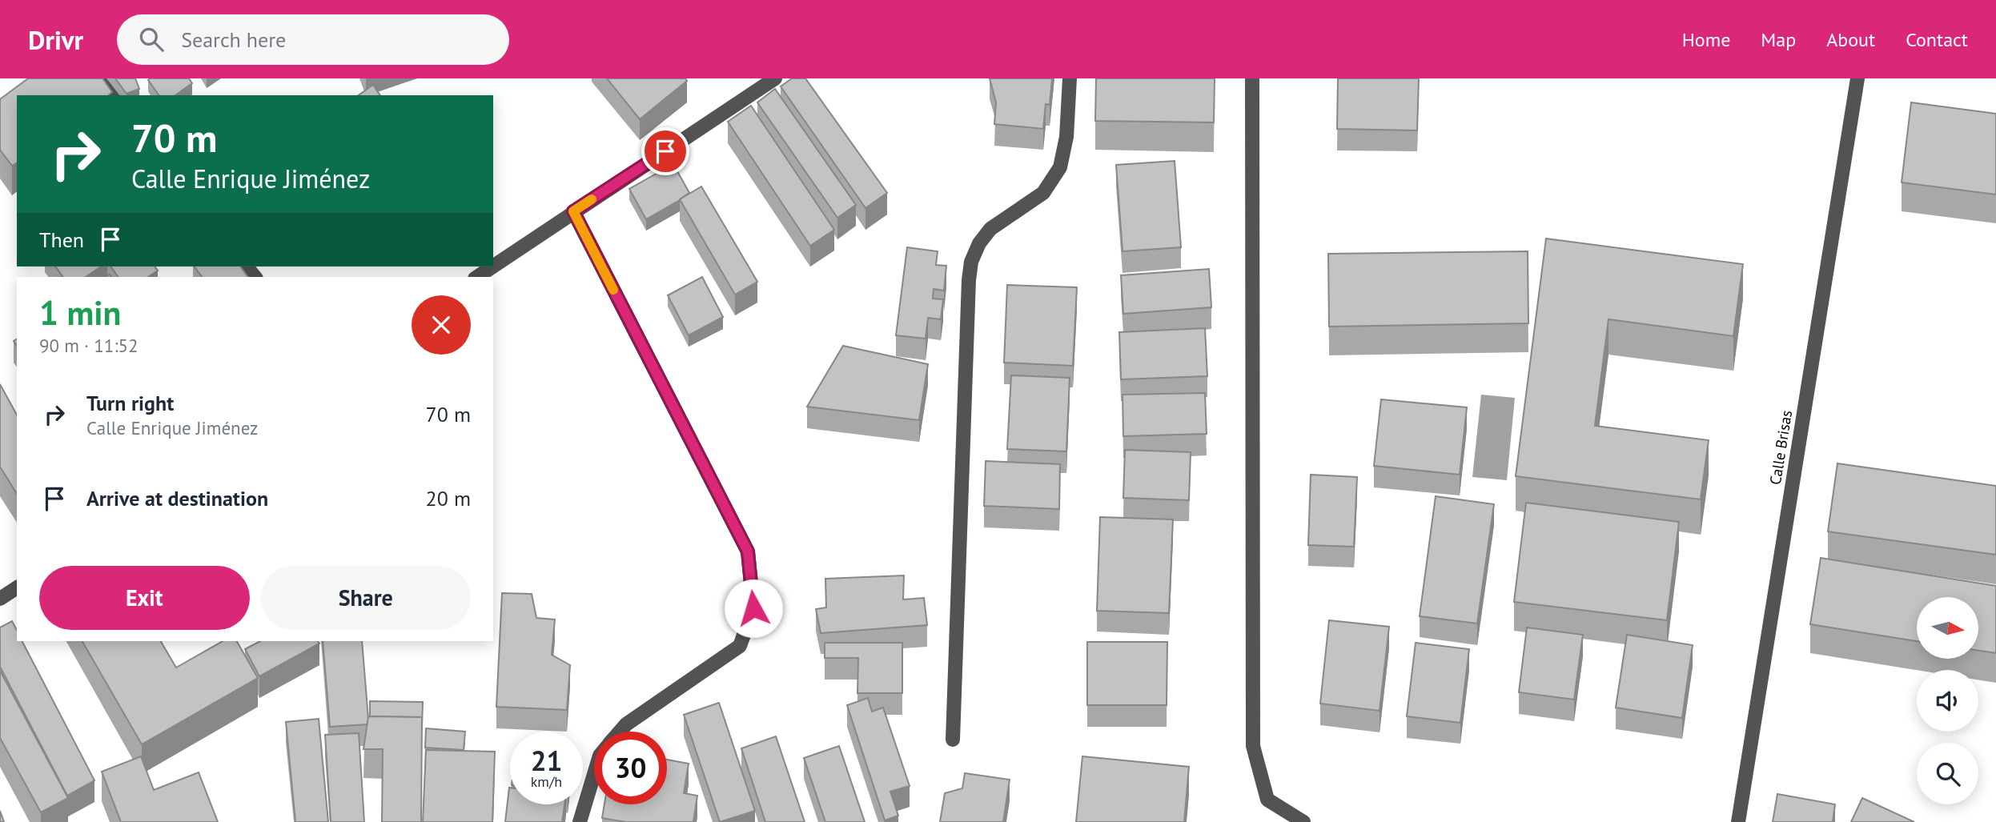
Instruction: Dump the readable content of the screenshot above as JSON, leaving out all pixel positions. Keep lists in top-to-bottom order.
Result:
{
  "streets": {
    "street": ["Calle Brisas"]
  },
  "north": "right",
  "page": {
    "header": "Drivr",
    "search": "Search here",
    "nav": [
      "Home",
      "Map",
      "About",
      "Contact"
    ],
    "turn": ["70 m", "Calle Enrique Jiménez"],
    "then": "Then",
    "heading": ["1 min", "90 m · 11:52"],
    "list": [
      {
        "name": "Turn right",
        "note": "Calle Enrique Jiménez",
        "value": "70 m"
      },
      {
        "name": "Arrive at destination",
        "value": "20 m"
      }
    ],
    "buttons": ["Exit", "Share"],
    "speed": "21 km/h",
    "limit": "30"
  }
}
